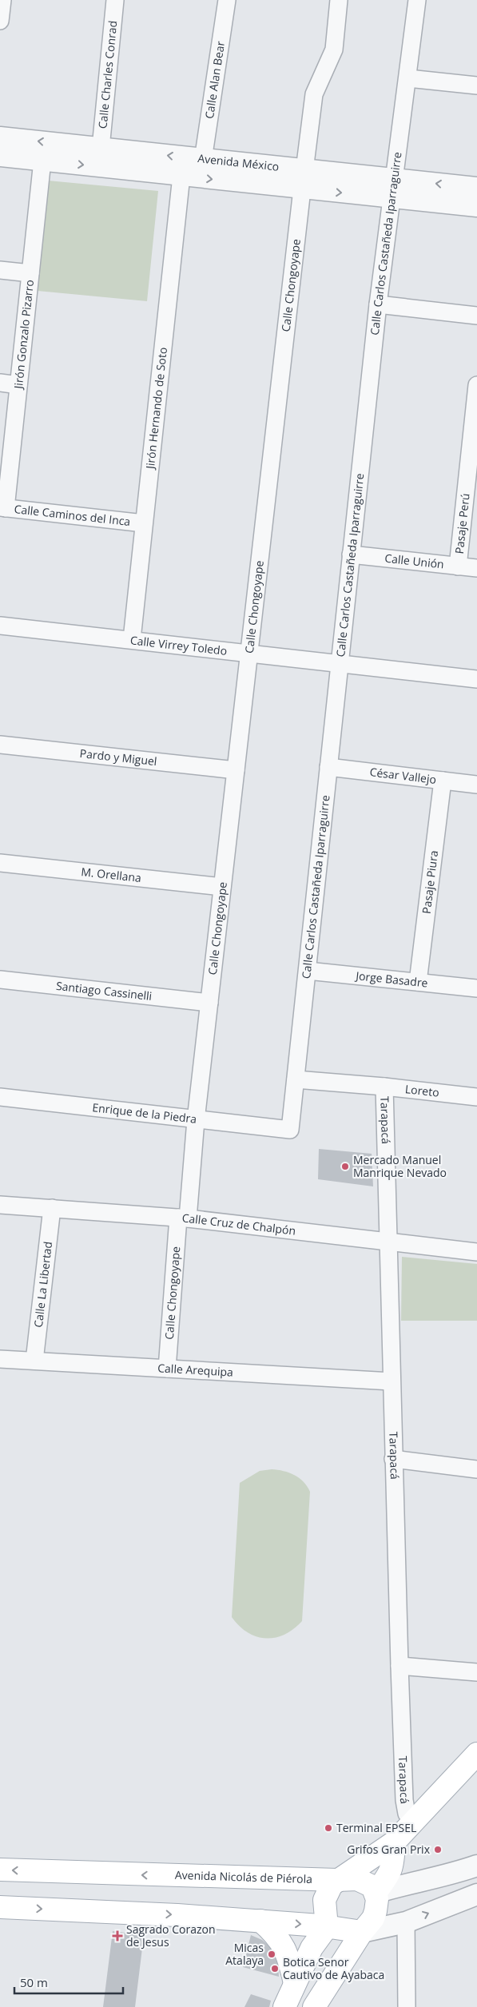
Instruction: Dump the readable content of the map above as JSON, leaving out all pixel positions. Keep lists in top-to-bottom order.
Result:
{
  "streets": {
    "main road": ["Avenida Nicolás de Piérola"],
    "street": [
      "Calle Charles Conrad",
      "Calle Alan Bear",
      "Avenida México",
      "Calle Carlos Castañeda Iparraguirre",
      "Calle Chongoyape",
      "Jirón Gonzalo Pizarro",
      "Jirón Hernando de Soto",
      "Calle Caminos del Inca",
      "Pasaje Perú",
      "Calle Unión",
      "Calle Virrey Toledo",
      "Pardo y Miguel",
      "César Vallejo",
      "M. Orellana",
      "Pasaje Piura",
      "Jorge Basadre",
      "Santiago Cassinelli",
      "Loreto",
      "Enrique de la Piedra",
      "Tarapacá",
      "Calle Cruz de Chalpón",
      "Calle La Libertad",
      "Calle Arequipa"
    ]
  },
  "crossings": [
    ["Calle Charles Conrad", "Avenida México"],
    ["Calle Alan Bear", "Avenida México"],
    ["Avenida México", "Calle Carlos Castañeda Iparraguirre"],
    ["Avenida México", "Calle Chongoyape"],
    ["Avenida México", "Jirón Gonzalo Pizarro"],
    ["Avenida México", "Jirón Hernando de Soto"],
    ["Calle Carlos Castañeda Iparraguirre", "Calle Unión"],
    ["Calle Carlos Castañeda Iparraguirre", "Calle Virrey Toledo"],
    ["Calle Carlos Castañeda Iparraguirre", "César Vallejo"],
    ["Calle Carlos Castañeda Iparraguirre", "Jorge Basadre"],
    ["Calle Carlos Castañeda Iparraguirre", "Loreto"],
    ["Calle Carlos Castañeda Iparraguirre", "Enrique de la Piedra"],
    ["Calle Chongoyape", "Calle Virrey Toledo"],
    ["Calle Chongoyape", "Pardo y Miguel"],
    ["Calle Chongoyape", "M. Orellana"],
    ["Calle Chongoyape", "Santiago Cassinelli"],
    ["Calle Chongoyape", "Enrique de la Piedra"],
    ["Calle Chongoyape", "Calle Cruz de Chalpón"],
    ["Calle Chongoyape", "Calle Arequipa"],
    ["Jirón Gonzalo Pizarro", "Calle Caminos del Inca"],
    ["Jirón Hernando de Soto", "Calle Caminos del Inca"],
    ["Jirón Hernando de Soto", "Calle Virrey Toledo"],
    ["Pasaje Perú", "Calle Unión"],
    ["César Vallejo", "Pasaje Piura"],
    ["Pasaje Piura", "Jorge Basadre"],
    ["Loreto", "Tarapacá"],
    ["Tarapacá", "Calle Cruz de Chalpón"],
    ["Tarapacá", "Calle Arequipa"],
    ["Calle Cruz de Chalpón", "Calle La Libertad"],
    ["Calle La Libertad", "Calle Arequipa"]
  ],
  "places": {
    "other": [
      "Mercado Manuel Manrique Nevado",
      "Terminal EPSEL",
      "Grifos Gran Prix",
      "Micas Atalaya",
      "Botica Senor Cautivo de Ayabaca"
    ],
    "health": ["Sagrado Corazon de Jesus"]
  },
  "scale_bar": "50 m"
}
